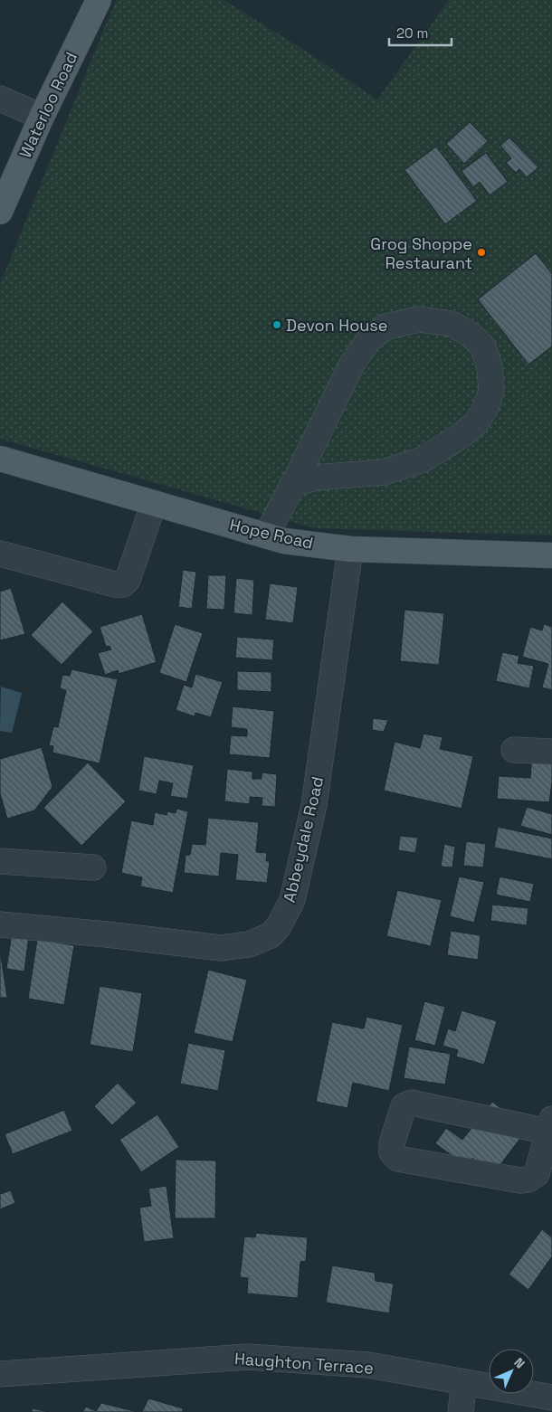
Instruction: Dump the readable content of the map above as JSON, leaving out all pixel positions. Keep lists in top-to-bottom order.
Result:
{
  "streets": {
    "main road": ["Waterloo Road", "Hope Road"],
    "street": ["Abbeydale Road", "Haughton Terrace"]
  },
  "crossings": [
    ["Hope Road", "Abbeydale Road"]
  ],
  "places": ["Grog Shoppe Restaurant", "Devon House"],
  "scale_bar": "20 m",
  "north": "top right"
}
